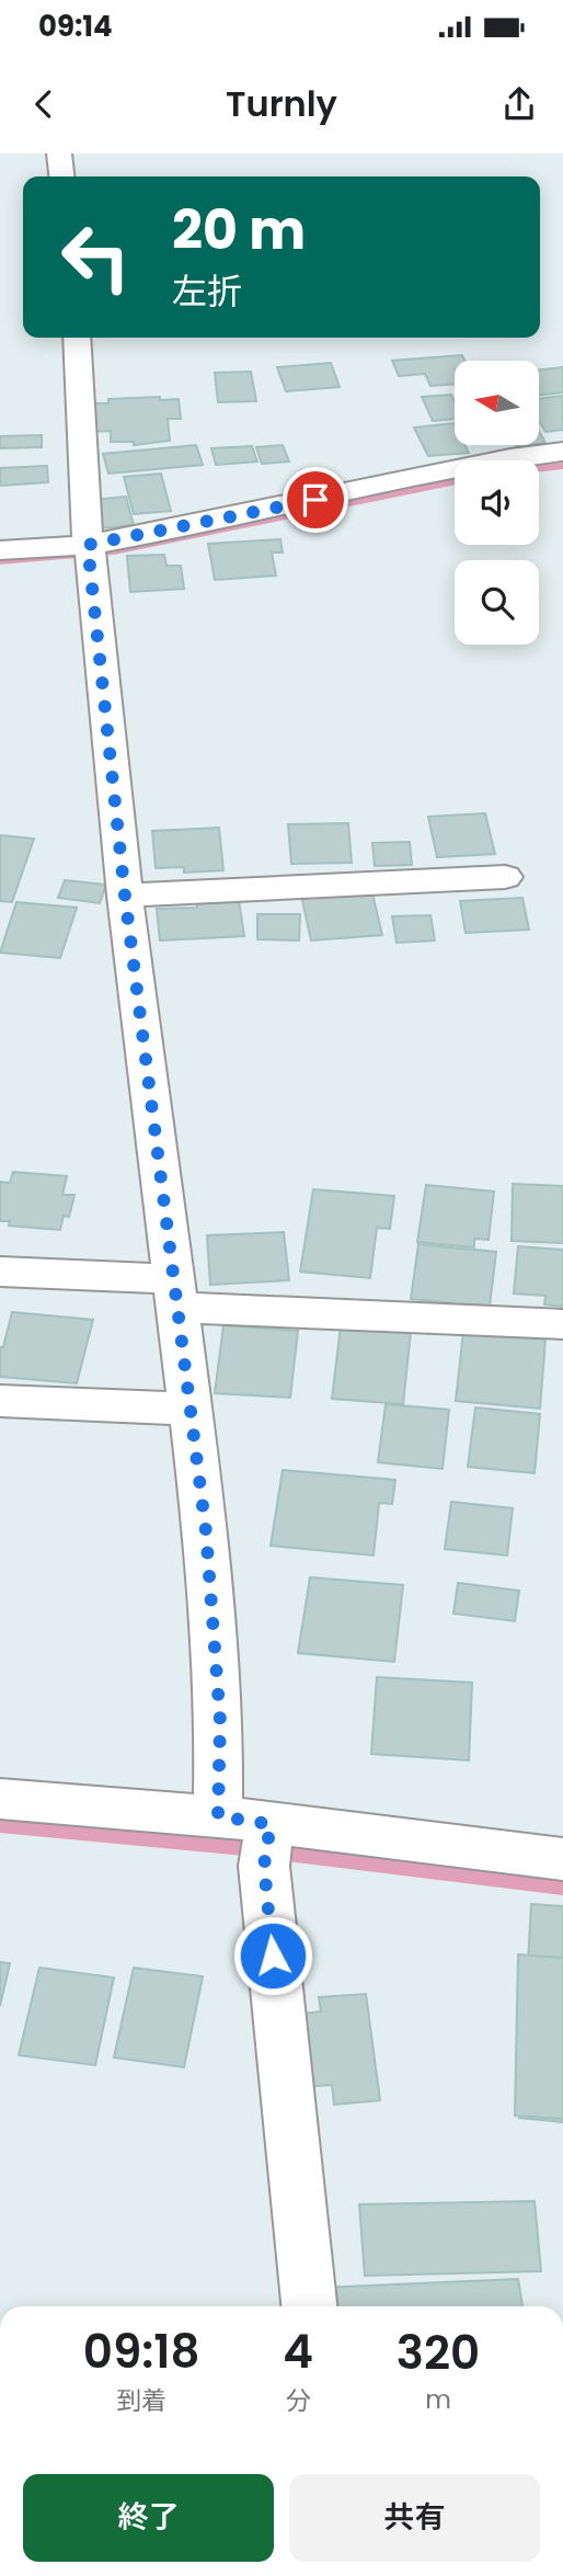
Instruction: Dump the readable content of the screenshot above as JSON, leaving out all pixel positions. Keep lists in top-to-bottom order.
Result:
{
  "north": "left",
  "page": {
    "status": "09:14",
    "header": "Turnly",
    "turn": ["20 m", "左折"],
    "eta": [
      "09:18",
      "到着",
      "4",
      "分",
      "320",
      "m"
    ],
    "buttons": ["終了", "共有"]
  }
}
